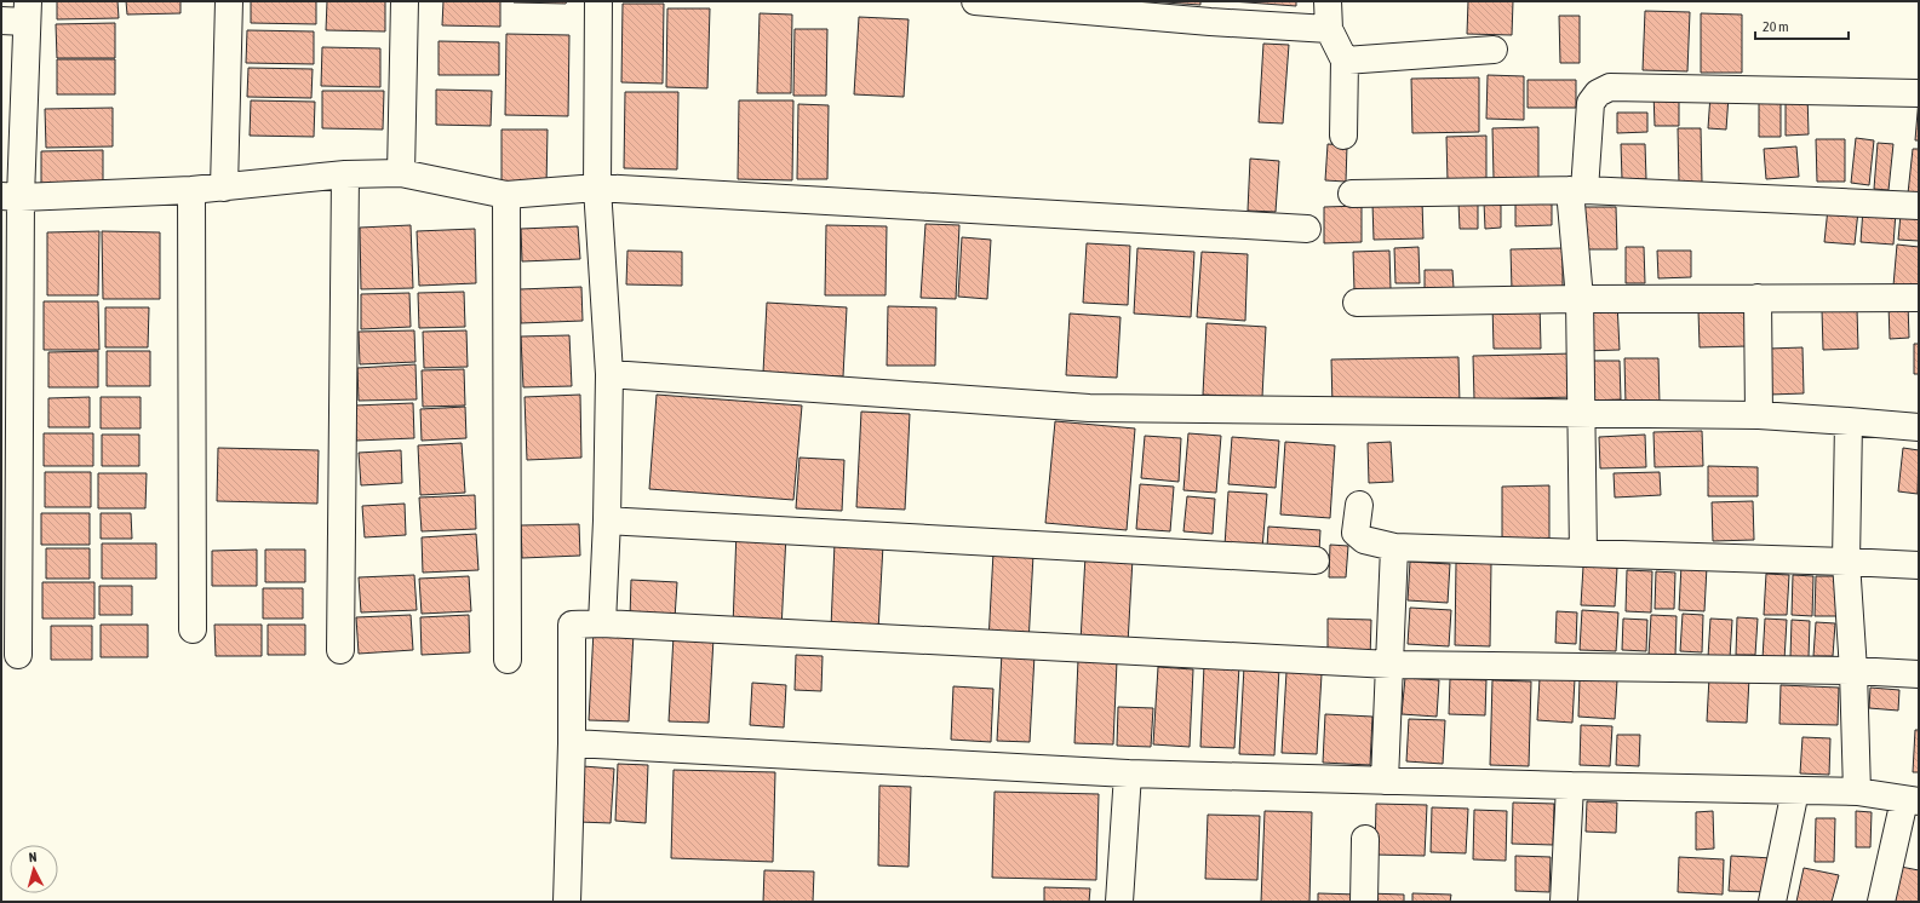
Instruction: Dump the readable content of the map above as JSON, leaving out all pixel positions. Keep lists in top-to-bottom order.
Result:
{
  "scale_bar": "20 m",
  "north": "top"
}
